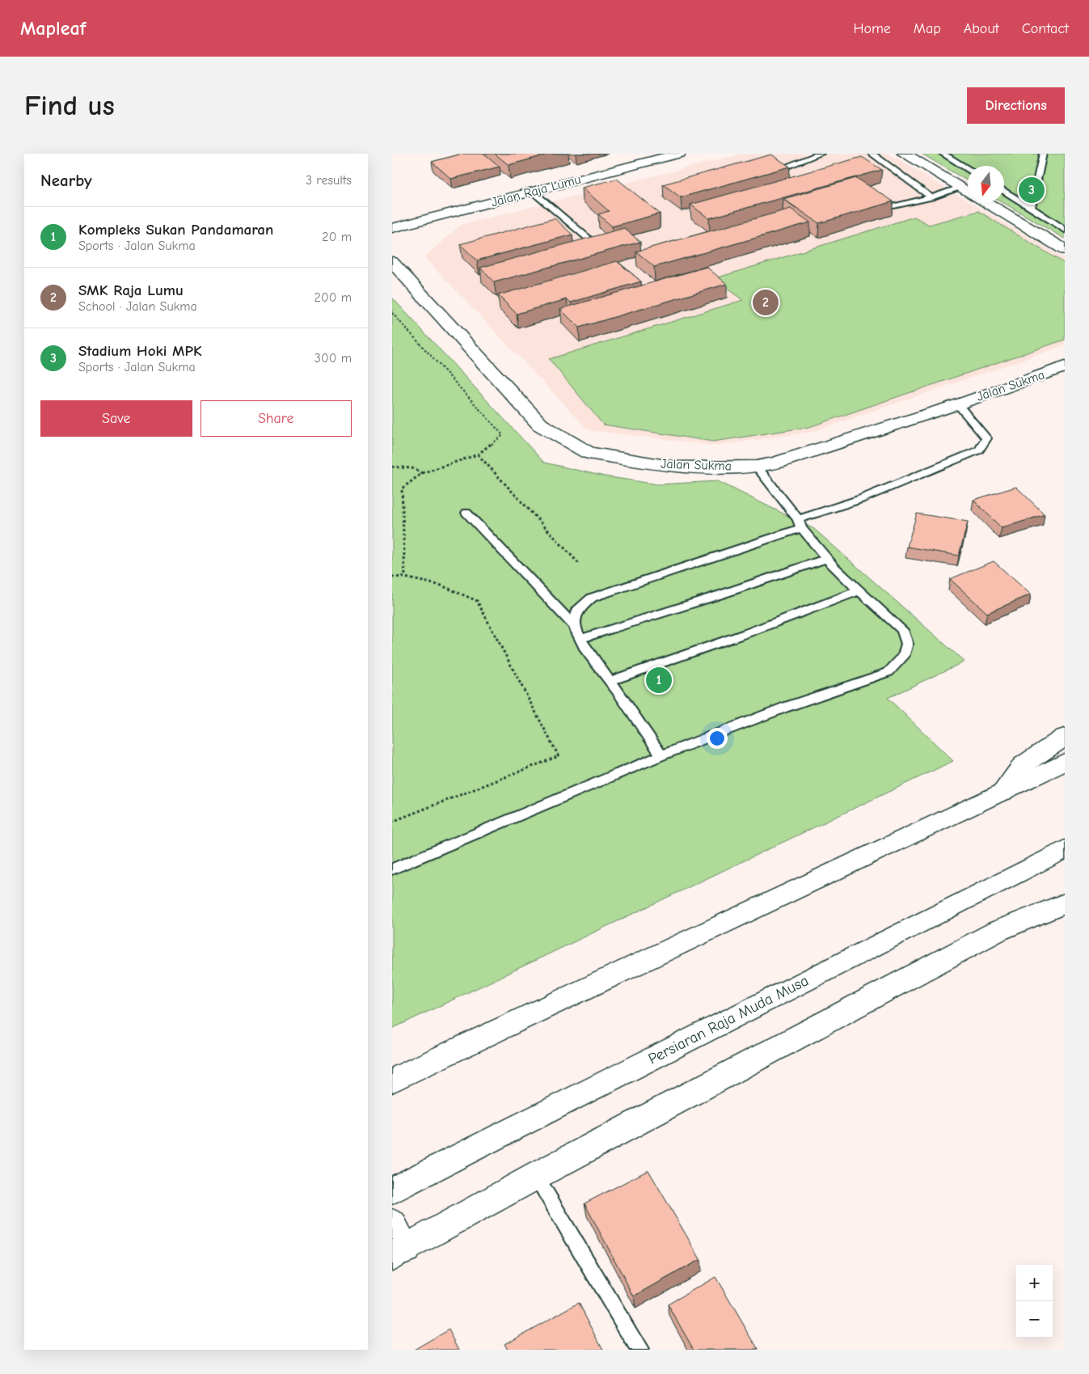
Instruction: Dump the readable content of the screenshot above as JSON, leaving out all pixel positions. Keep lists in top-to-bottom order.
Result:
{
  "streets": {
    "street": ["Jalan Raja Lumu", "Jalan Sukma", "Persiaran Raja Muda Musa"]
  },
  "north": "bottom",
  "page": {
    "header": "Mapleaf",
    "nav": [
      "Home",
      "Map",
      "About",
      "Contact"
    ],
    "buttons": [
      "Directions",
      ["Save", "Share"]
    ],
    "title": "Find us",
    "heading": ["Nearby", "3 results"],
    "pins": ["3", "2", "1"],
    "list": [
      {
        "mark": "1",
        "name": "Kompleks Sukan Pandamaran",
        "note": "Sports · Jalan Sukma",
        "value": "20 m"
      },
      {
        "mark": "2",
        "name": "SMK Raja Lumu",
        "note": "School · Jalan Sukma",
        "value": "200 m"
      },
      {
        "mark": "3",
        "name": "Stadium Hoki MPK",
        "note": "Sports · Jalan Sukma",
        "value": "300 m"
      }
    ],
    "map_buttons": ["+", "−"]
  }
}
